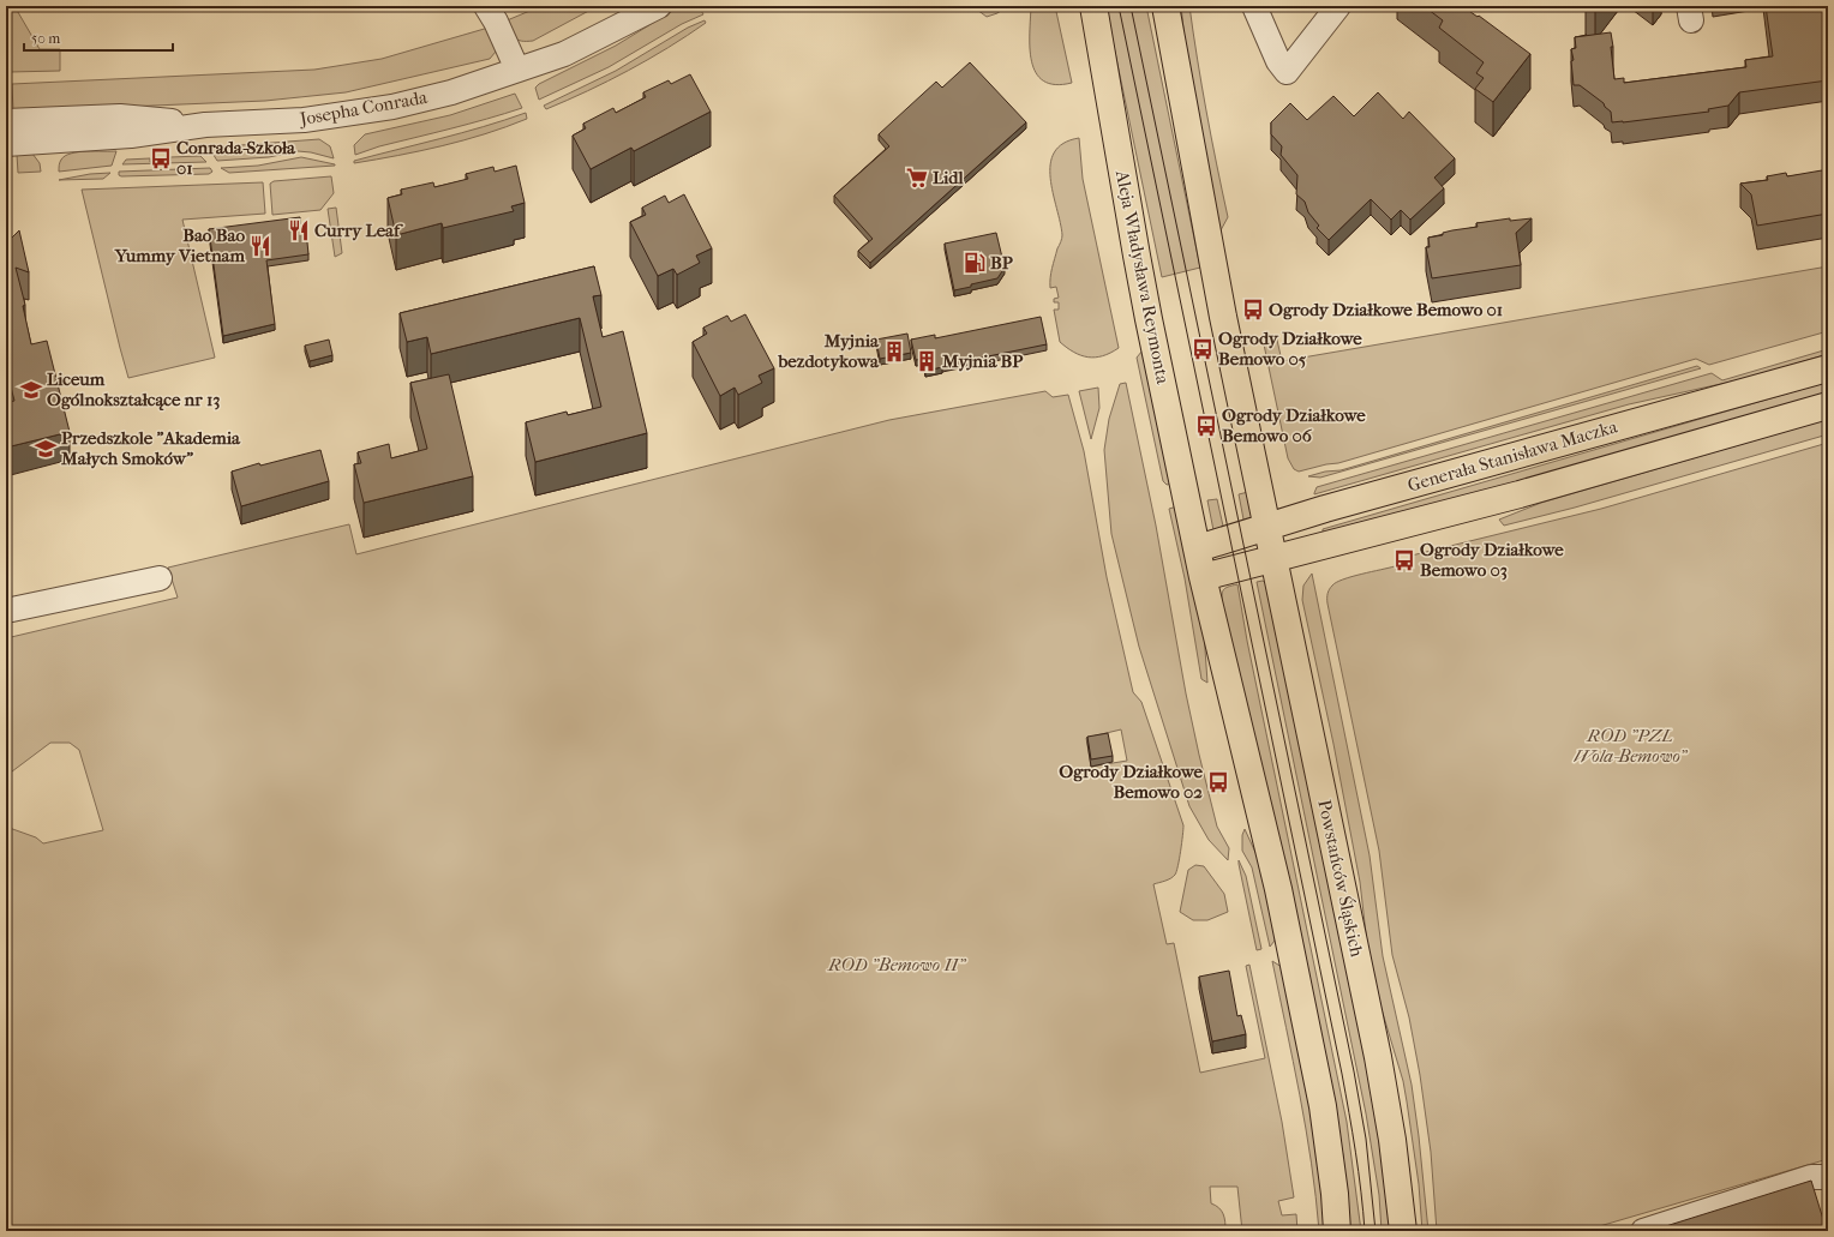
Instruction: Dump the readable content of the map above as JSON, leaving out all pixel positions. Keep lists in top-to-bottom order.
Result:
{
  "streets": {
    "main road": ["Aleja Władysława Reymonta", "Generała Stanisława Maczka", "Powstańców Śląskich"],
    "street": ["Josepha Conrada"]
  },
  "crossings": [
    ["Aleja Władysława Reymonta", "Generała Stanisława Maczka"],
    ["Generała Stanisława Maczka", "Powstańców Śląskich"]
  ],
  "parks": ["ROD \"PZL Wola-Bemowo\"", "ROD \"Bemowo II\""],
  "places": {
    "bus stop": [
      "Conrada-Szkoła 01",
      "Ogrody Działkowe Bemowo 01",
      "Ogrody Działkowe Bemowo 05",
      "Ogrody Działkowe Bemowo 06",
      "Ogrody Działkowe Bemowo 03",
      "Ogrody Działkowe Bemowo 02"
    ],
    "supermarket": ["Lidl"],
    "restaurant": ["Curry Leaf", "Bao Bao Yummy Vietnam"],
    "fuel station": ["BP"],
    "building": ["Myjnia bezdotykowa", "Myjnia BP"],
    "school or university": ["Liceum Ogólnokształcące nr 13", "Przedszkole \"Akademia Małych Smoków\""]
  },
  "scale_bar": "50 m"
}
